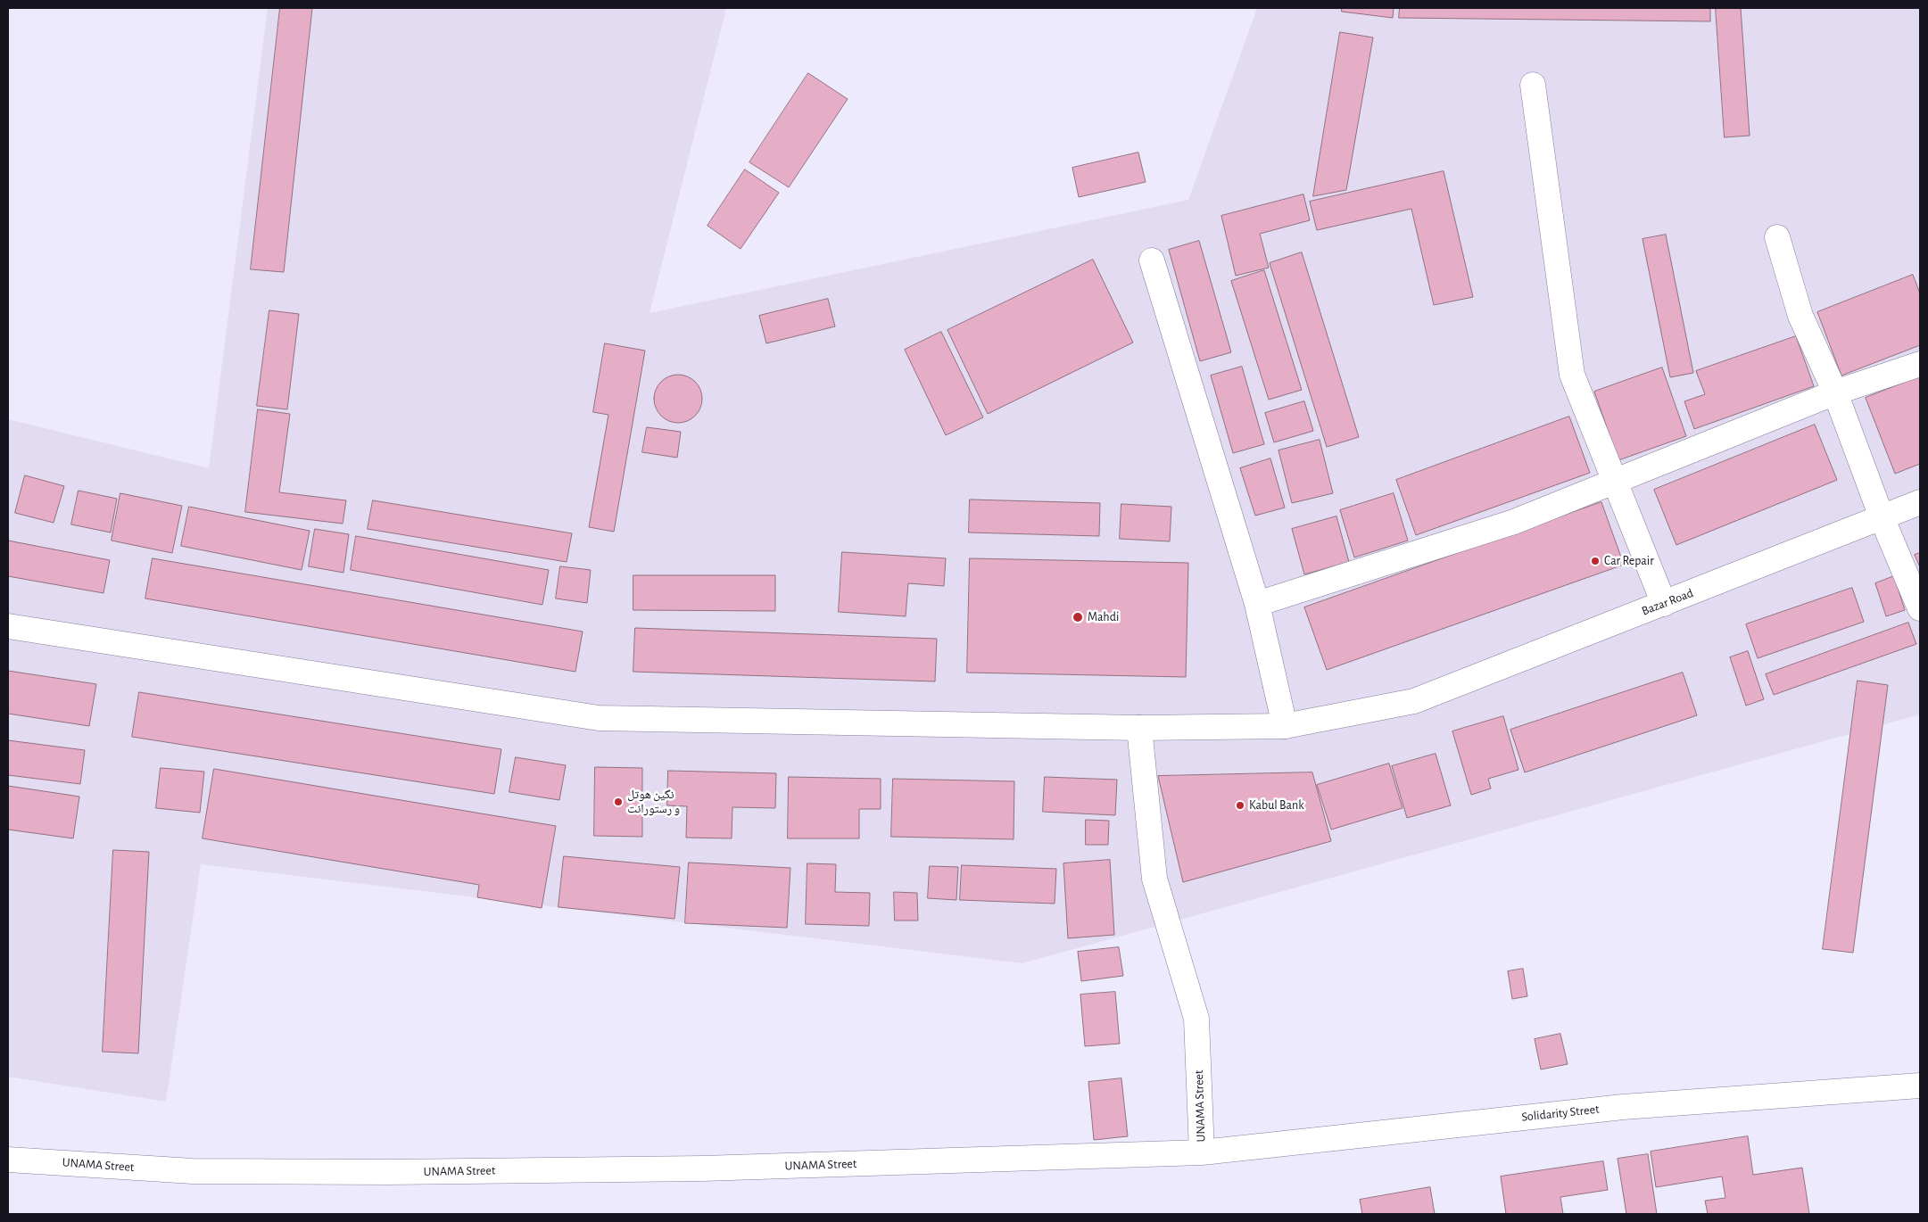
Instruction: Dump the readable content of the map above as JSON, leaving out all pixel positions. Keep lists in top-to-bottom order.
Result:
{
  "streets": {
    "street": ["Bazar Road", "UNAMA Street", "Solidarity Street"]
  },
  "crossings": [
    ["Bazar Road", "UNAMA Street"],
    ["UNAMA Street", "Solidarity Street"]
  ],
  "places": [
    "Car Repair",
    "Mahdi",
    "نگین هوتل و رستورانت",
    "Kabul Bank"
  ]
}
